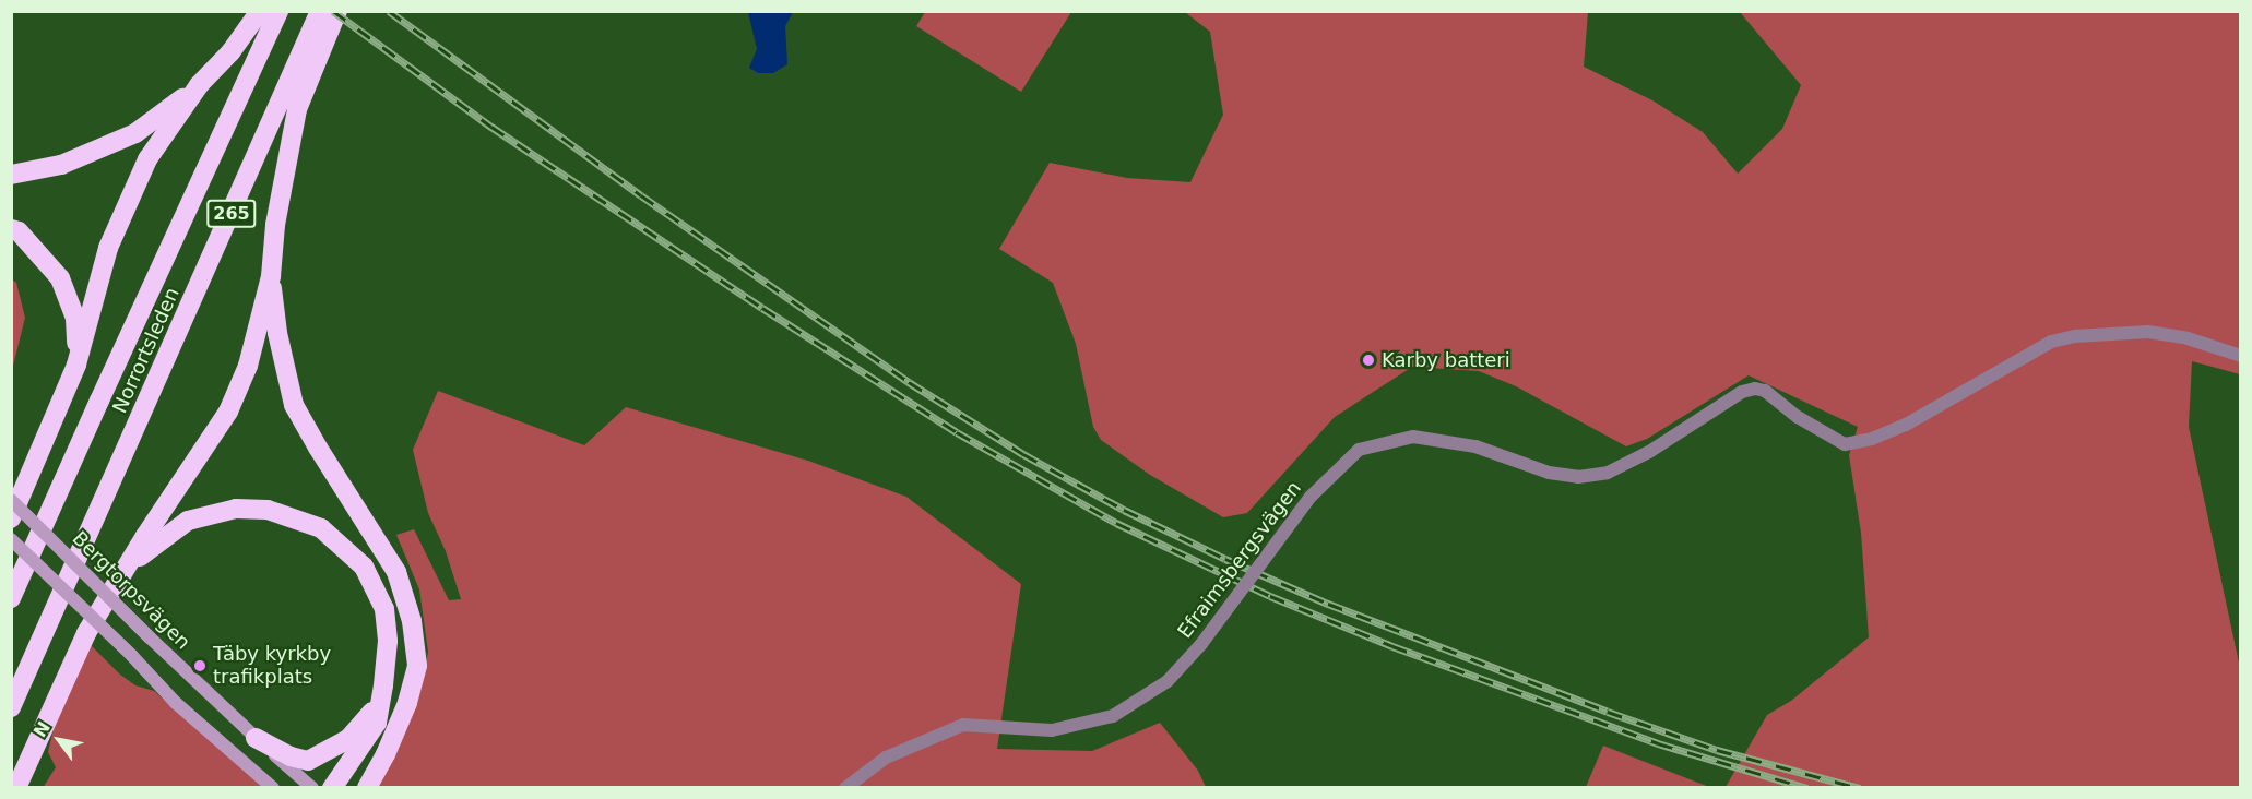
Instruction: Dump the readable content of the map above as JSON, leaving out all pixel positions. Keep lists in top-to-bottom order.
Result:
{
  "streets": {
    "highway": ["265", "Norrortsleden"],
    "main road": ["Bergtorpsvägen"],
    "street": ["Efraimsbergsvägen"]
  },
  "places": ["Karby batteri", "Täby kyrkby trafikplats"],
  "north": "top left"
}
